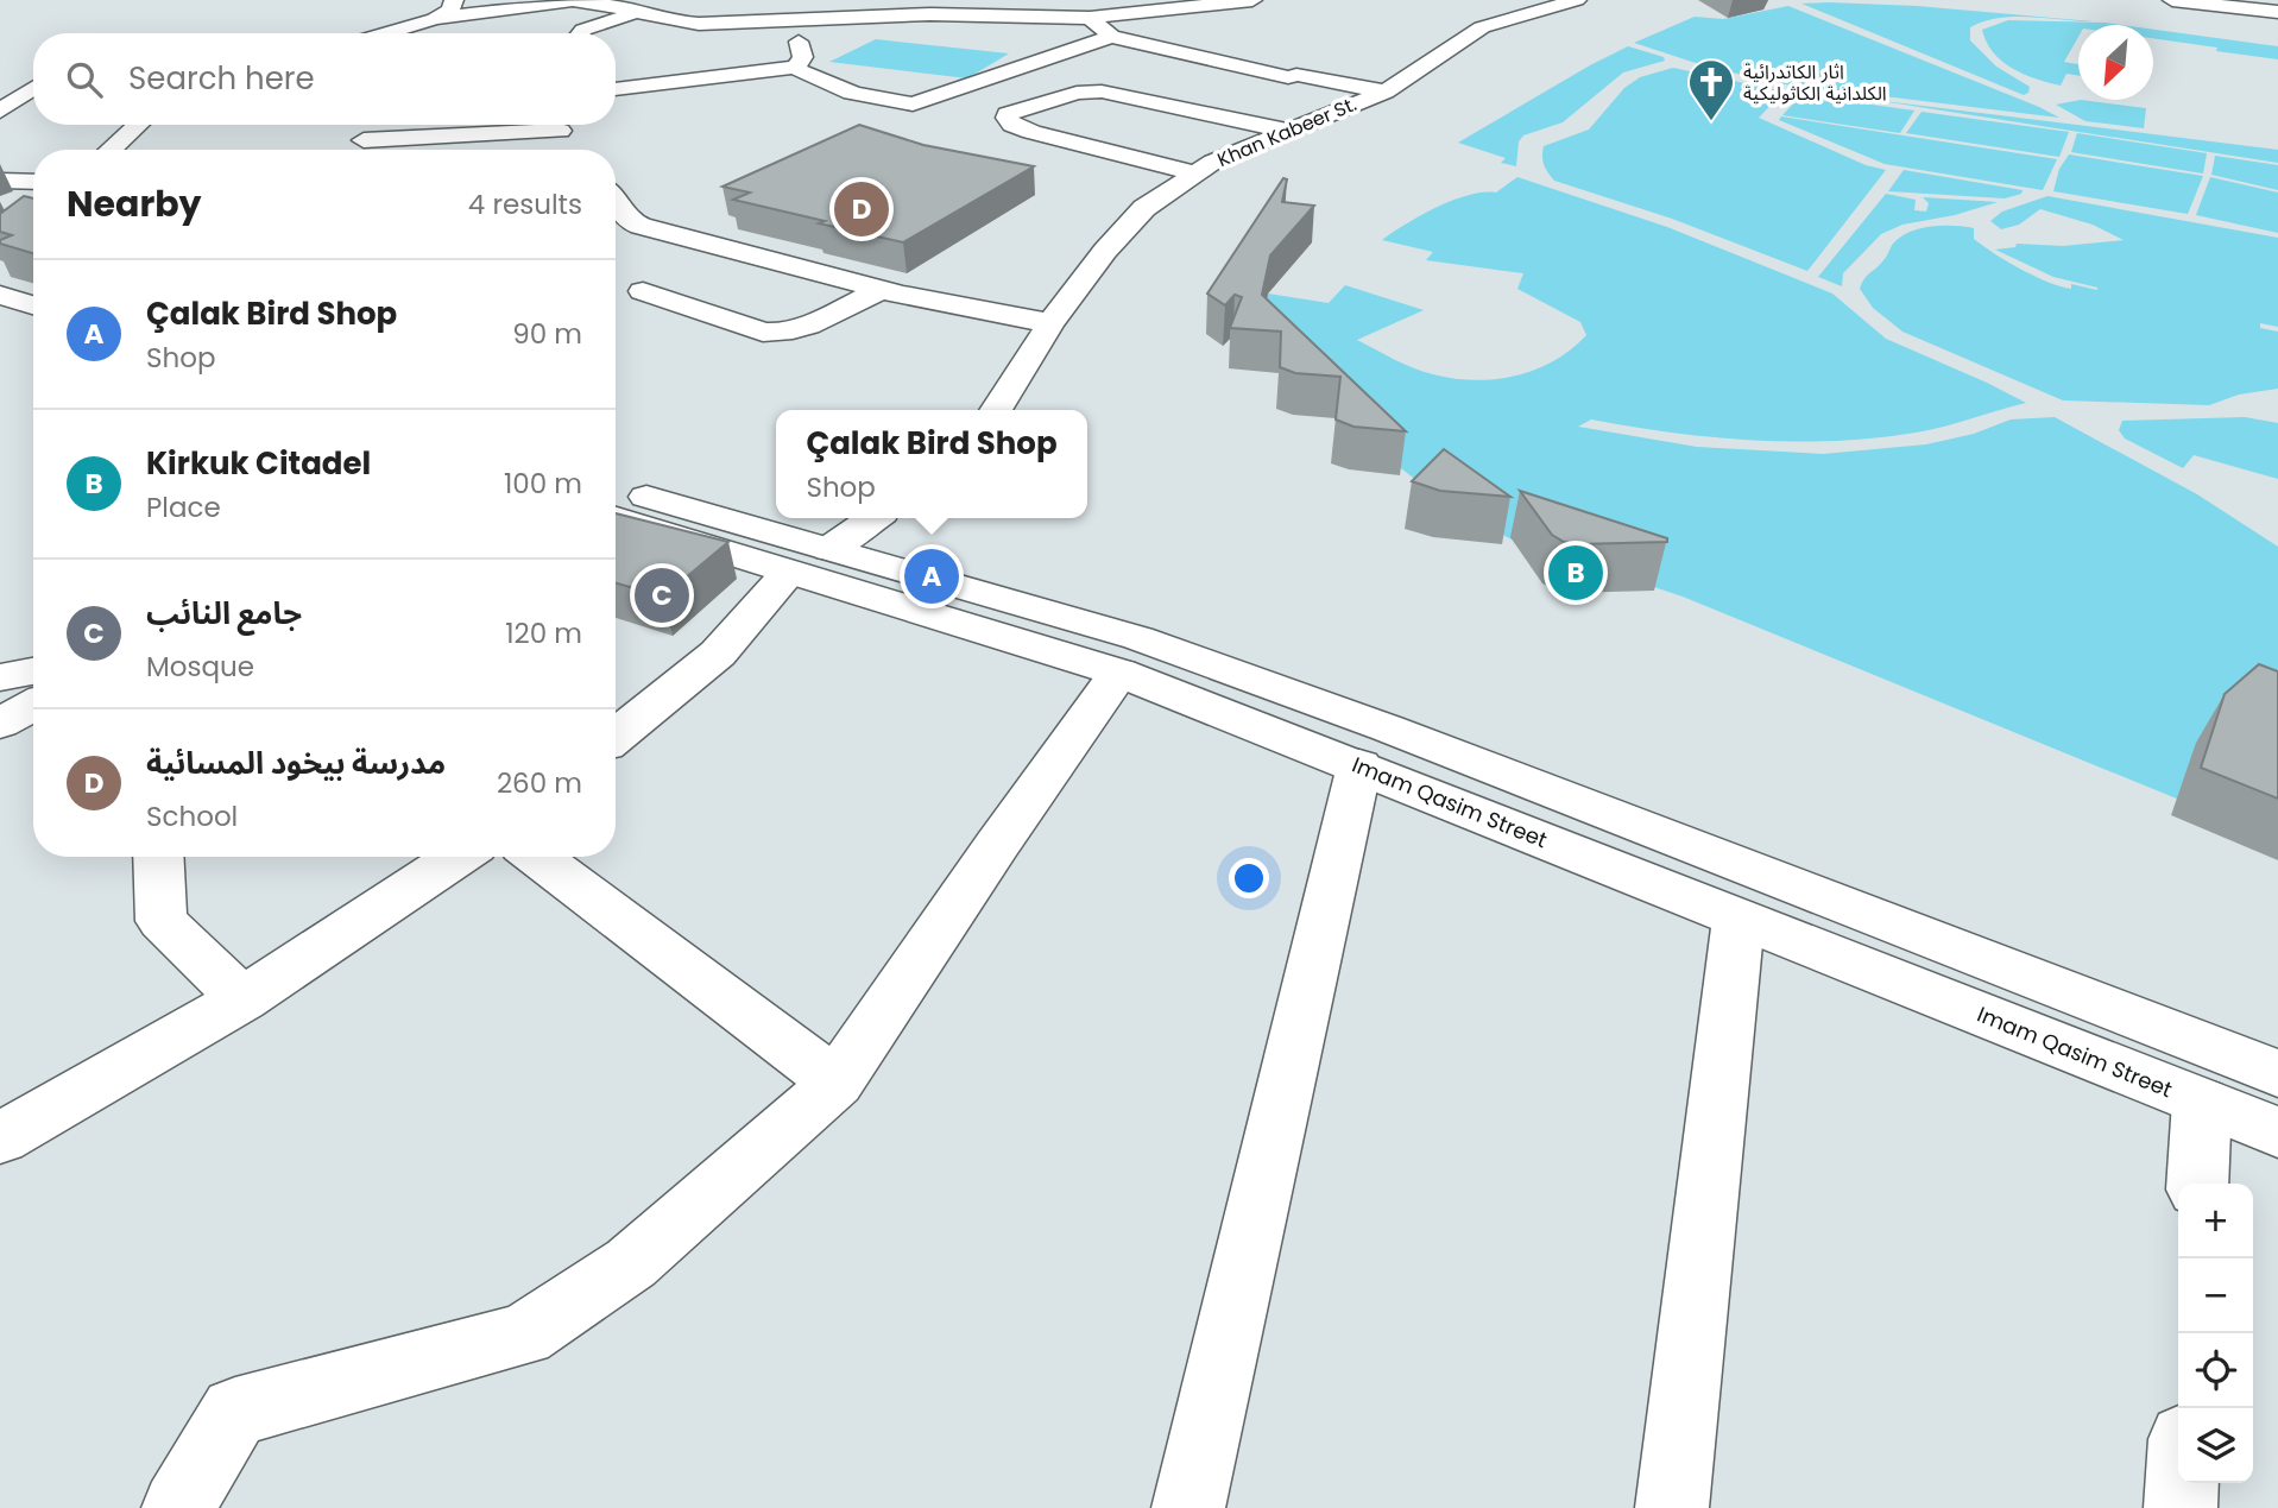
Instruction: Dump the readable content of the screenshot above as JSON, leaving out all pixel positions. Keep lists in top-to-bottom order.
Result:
{
  "streets": {
    "street": ["Khan Kabeer St.", "Imam Qasim Street"]
  },
  "places": {
    "church": ["اثار الكاتدرائية الكلدانية الكاثوليكية"]
  },
  "north": "bottom left",
  "page": {
    "search": "Search here",
    "heading": ["Nearby", "4 results"],
    "pins": [
      "D",
      "B",
      "A",
      "C"
    ],
    "list": [
      {
        "mark": "A",
        "name": "Çalak Bird Shop",
        "note": "Shop",
        "value": "90 m"
      },
      {
        "mark": "B",
        "name": "Kirkuk Citadel",
        "note": "Place",
        "value": "100 m"
      },
      {
        "mark": "C",
        "name": "جامع النائب",
        "note": "Mosque",
        "value": "120 m"
      },
      {
        "mark": "D",
        "name": "مدرسة بيخود المسائية",
        "note": "School",
        "value": "260 m"
      }
    ],
    "popup": ["Çalak Bird Shop", "Shop"],
    "map_buttons": ["+", "−"]
  }
}
